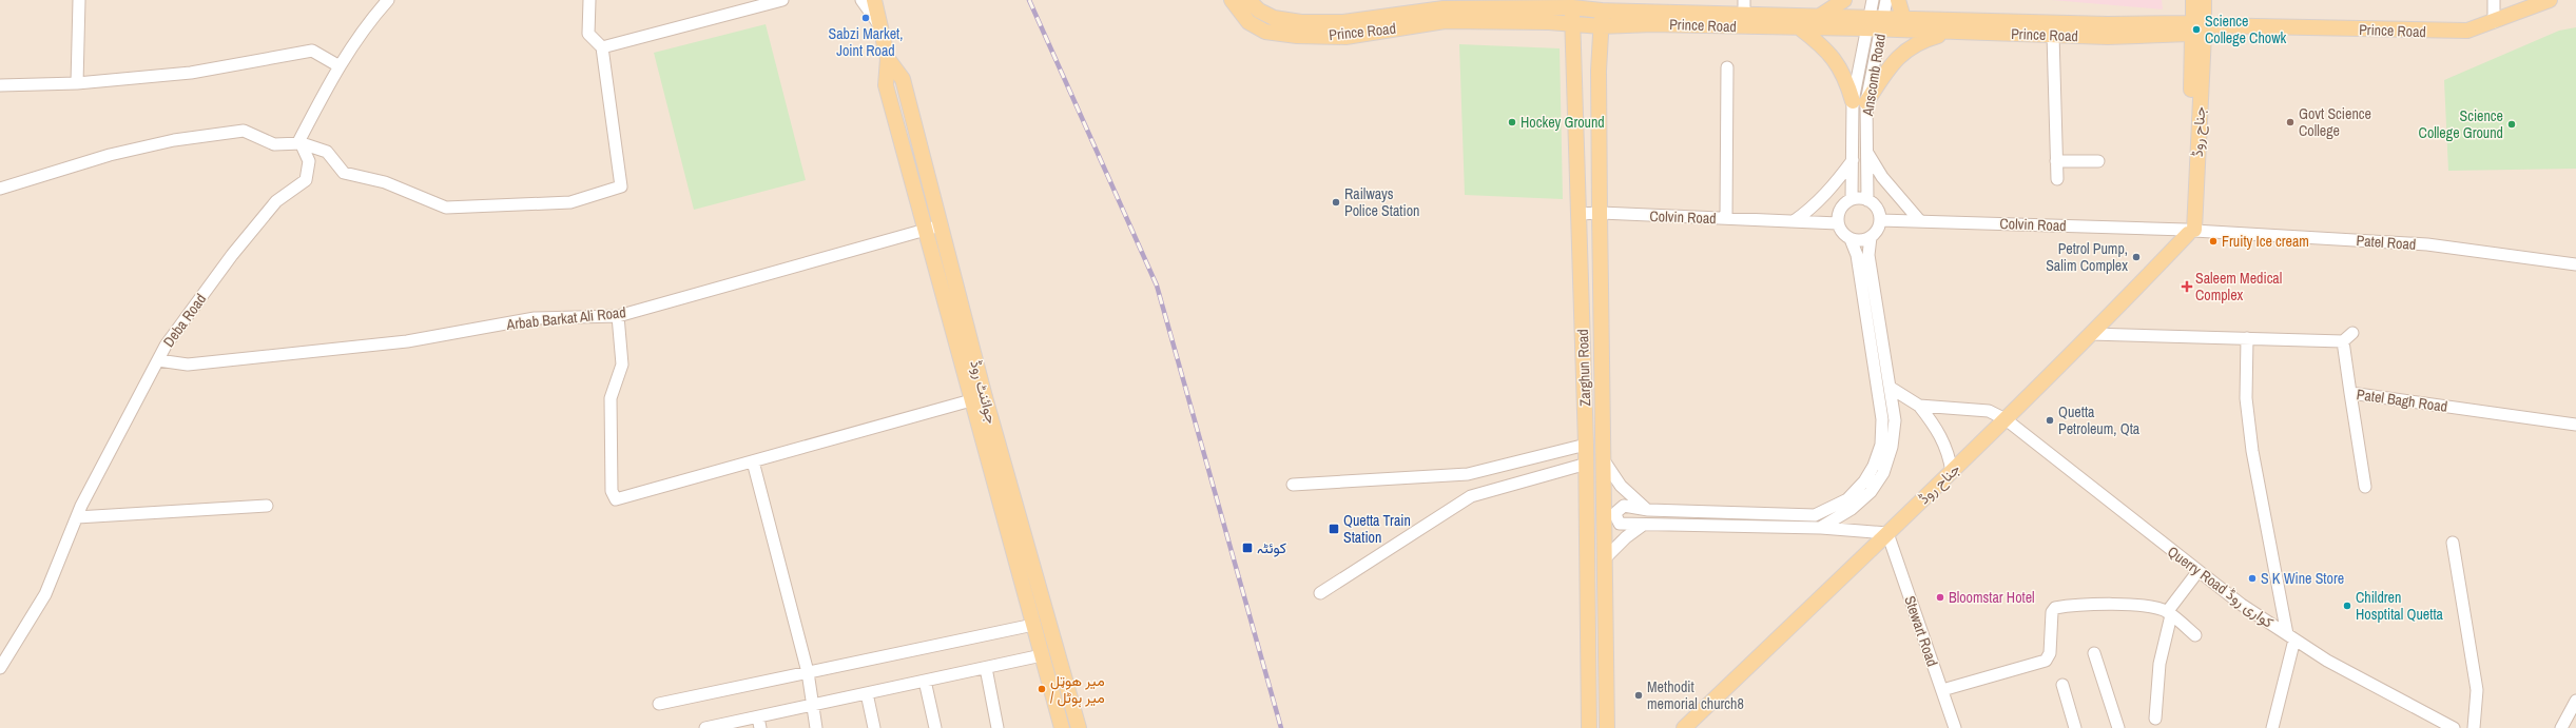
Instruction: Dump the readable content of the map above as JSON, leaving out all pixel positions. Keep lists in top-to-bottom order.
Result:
{
  "streets": {
    "main road": [
      "Prince Road",
      "جناح روڈ",
      "Zarghun Road",
      "جوائنٹ روڈ"
    ],
    "street": [
      "Anscomb Road",
      "Colvin Road",
      "Patel Road",
      "Arbab Barkat Ali Road",
      "Deba Road",
      "Patel Bagh Road",
      "Querry Road کواری روڈ",
      "Stewart Road"
    ]
  },
  "crossings": [
    ["Prince Road", "Anscomb Road"],
    ["Prince Road", "جناح روڈ"],
    ["Prince Road", "Zarghun Road"],
    ["Anscomb Road", "Colvin Road"],
    ["جناح روڈ", "Colvin Road"],
    ["جناح روڈ", "Patel Road"],
    ["جناح روڈ", "Querry Road کواری روڈ"],
    ["جناح روڈ", "Stewart Road"],
    ["Colvin Road", "Patel Road"],
    ["Colvin Road", "Zarghun Road"],
    ["Arbab Barkat Ali Road", "Deba Road"],
    ["Arbab Barkat Ali Road", "جوائنٹ روڈ"]
  ],
  "places": {
    "other": [
      "Sabzi Market, Joint Road",
      "Science College Chowk",
      "Hockey Ground",
      "Govt Science College",
      "Science College Ground",
      "Railways Police Station",
      "Fruity Ice cream",
      "Petrol Pump, Salim Complex",
      "Quetta Petroleum, Qta",
      "S K Wine Store",
      "Bloomstar Hotel",
      "Children Hosptital Quetta",
      "میر هوټل / میر ہوٹل",
      "Methodit memorial church8"
    ],
    "health": ["Saleem Medical Complex"],
    "transit": ["Quetta Train Station", "کوئٹہ"]
  }
}
